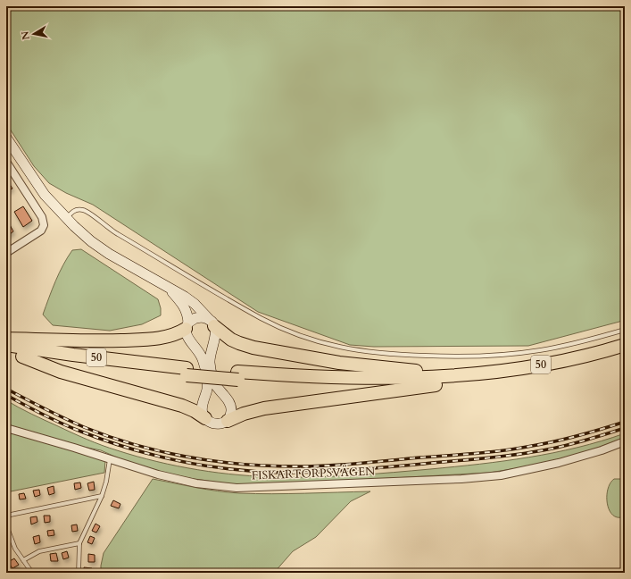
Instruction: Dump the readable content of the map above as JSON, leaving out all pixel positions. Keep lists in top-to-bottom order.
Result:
{
  "streets": {
    "highway": ["50"],
    "street": ["FISKARTORPSVÄGEN"]
  },
  "north": "left"
}
